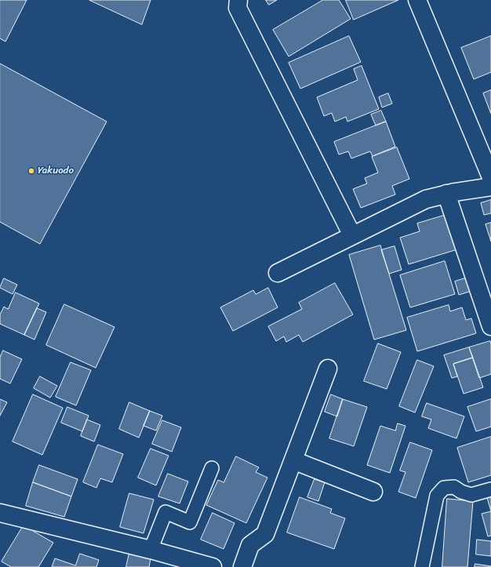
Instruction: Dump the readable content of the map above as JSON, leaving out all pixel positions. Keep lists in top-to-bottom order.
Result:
{
  "places": ["Yakuodo"]
}
